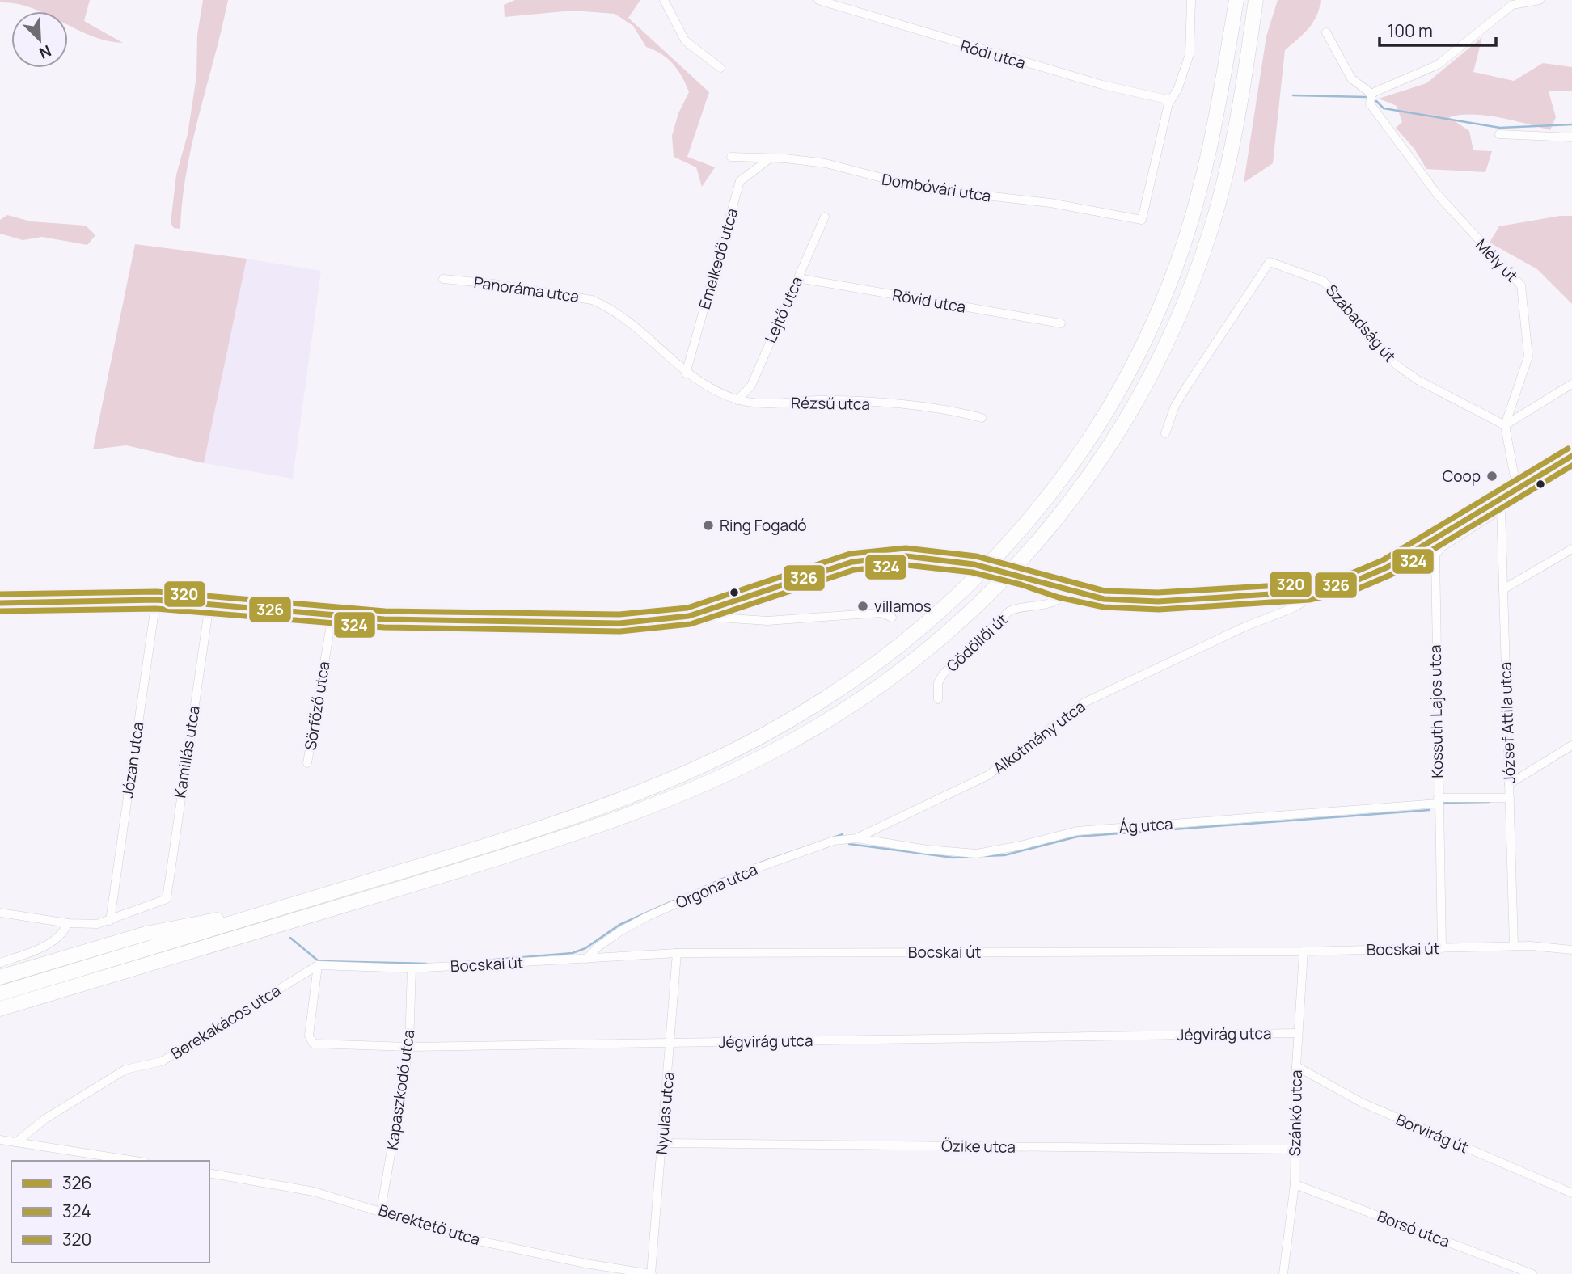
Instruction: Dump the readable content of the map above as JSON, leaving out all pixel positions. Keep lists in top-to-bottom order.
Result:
{
  "streets": {
    "street": [
      "Ródi utca",
      "Dombóvári utca",
      "Emelkedő utca",
      "Mély út",
      "Panoráma utca",
      "Rövid utca",
      "Lejtő utca",
      "Szabadság út",
      "Rézsű utca",
      "Gödöllői út",
      "Sörfőző utca",
      "Kossuth Lajos utca",
      "József Attila utca",
      "Alkotmány utca",
      "Kamillás utca",
      "Józan utca",
      "Ág utca",
      "Orgona utca",
      "Bocskai út",
      "Berekakácos utca",
      "Jégvirág utca",
      "Kapaszkodó utca",
      "Nyulas utca",
      "Szánkó utca",
      "Borvirág út",
      "Őzike utca",
      "Berektető utca",
      "Borsó utca"
    ]
  },
  "crossings": [
    ["Ródi utca", "Dombóvári utca"],
    ["Dombóvári utca", "Emelkedő utca"],
    ["Emelkedő utca", "Panoráma utca"],
    ["Emelkedő utca", "Rézsű utca"],
    ["Mély út", "Szabadság út"],
    ["Panoráma utca", "Rézsű utca"],
    ["Rövid utca", "Lejtő utca"],
    ["Lejtő utca", "Rézsű utca"],
    ["Kossuth Lajos utca", "József Attila utca"],
    ["Kossuth Lajos utca", "Ág utca"],
    ["Kossuth Lajos utca", "Bocskai út"],
    ["József Attila utca", "Ág utca"],
    ["József Attila utca", "Bocskai út"],
    ["Alkotmány utca", "Ág utca"],
    ["Alkotmány utca", "Orgona utca"],
    ["Kamillás utca", "Józan utca"],
    ["Ág utca", "Orgona utca"],
    ["Orgona utca", "Bocskai út"],
    ["Bocskai út", "Berekakácos utca"],
    ["Bocskai út", "Jégvirág utca"],
    ["Bocskai út", "Kapaszkodó utca"],
    ["Bocskai út", "Nyulas utca"],
    ["Bocskai út", "Szánkó utca"],
    ["Berekakácos utca", "Jégvirág utca"],
    ["Jégvirág utca", "Kapaszkodó utca"],
    ["Jégvirág utca", "Nyulas utca"],
    ["Jégvirág utca", "Szánkó utca"],
    ["Kapaszkodó utca", "Berektető utca"],
    ["Nyulas utca", "Őzike utca"],
    ["Nyulas utca", "Berektető utca"],
    ["Szánkó utca", "Borvirág út"],
    ["Szánkó utca", "Őzike utca"],
    ["Szánkó utca", "Borsó utca"]
  ],
  "places": ["Coop", "Ring Fogadó", "villamos"],
  "lines": ["transit line 320", "transit line 326", "transit line 324"],
  "legend": ["326", "324", "320"],
  "scale_bar": "100 m",
  "north": "bottom right"
}
